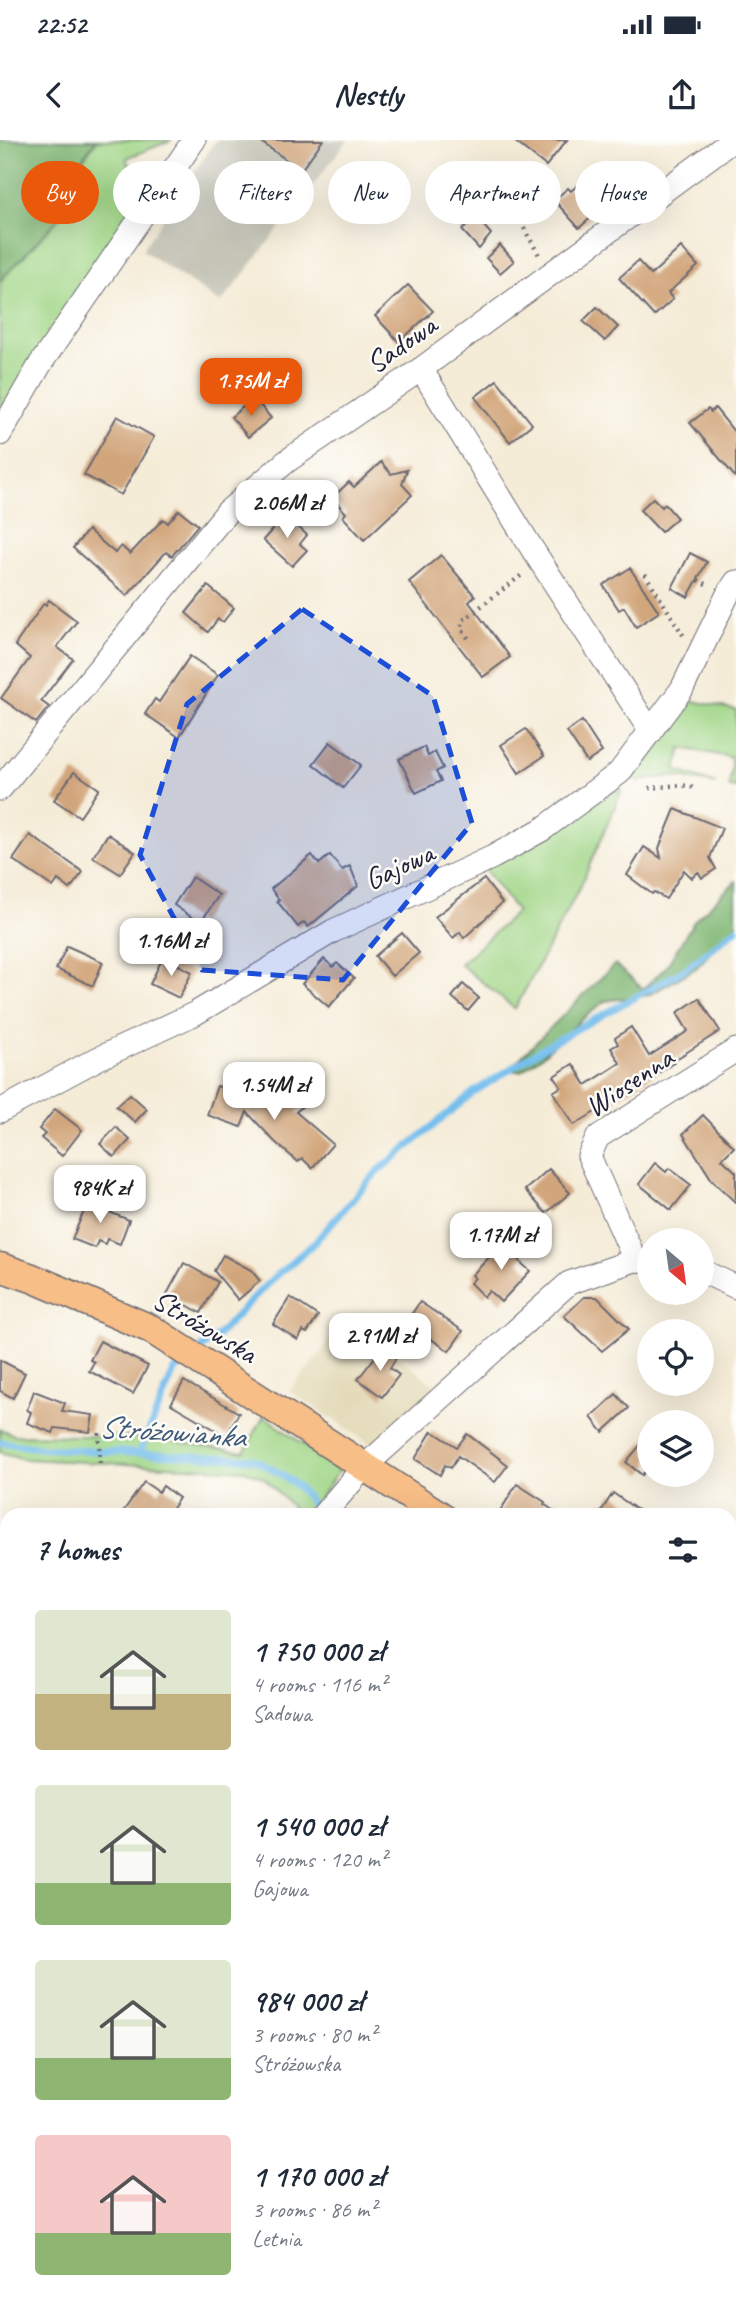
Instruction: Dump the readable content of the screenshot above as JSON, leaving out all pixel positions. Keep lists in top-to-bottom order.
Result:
{
  "streets": {
    "main road": ["Stróżowska"],
    "street": ["Sadowa", "Gajowa", "Wiosenna"]
  },
  "water": ["Stróżowianka"],
  "north": "bottom right",
  "page": {
    "status": "22:52",
    "header": "Nestly",
    "chip": [
      "Buy",
      "Rent",
      "Filters",
      "New",
      "Apartment",
      "House"
    ],
    "price": [
      "1.75M zł",
      "2.06M zł",
      "1.16M zł",
      "1.54M zł",
      "984K zł",
      "1.17M zł",
      "2.91M zł"
    ],
    "heading": "7 homes",
    "list": [
      {
        "name": "1 750 000 zł",
        "note": "4 rooms · 116 m² · Sadowa"
      },
      {
        "name": "1 540 000 zł",
        "note": "4 rooms · 120 m² · Gajowa"
      },
      {
        "name": "984 000 zł",
        "note": "3 rooms · 80 m² · Stróżowska"
      },
      {
        "name": "1 170 000 zł",
        "note": "3 rooms · 86 m² · Letnia"
      }
    ]
  }
}
